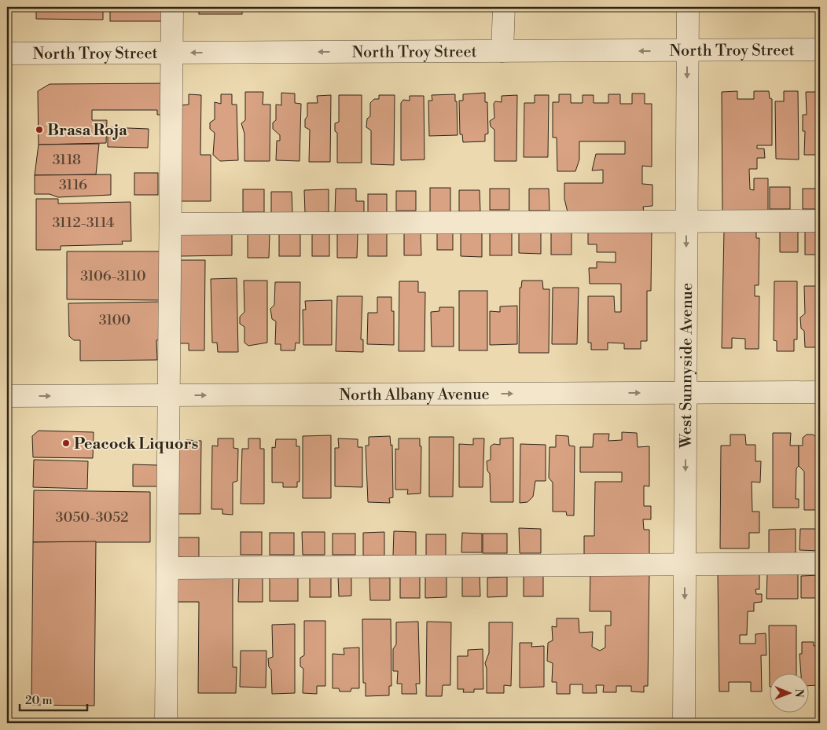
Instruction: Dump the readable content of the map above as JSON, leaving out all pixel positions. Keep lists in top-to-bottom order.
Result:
{
  "streets": {
    "street": ["North Troy Street", "West Sunnyside Avenue", "North Albany Avenue"]
  },
  "crossings": [
    ["North Troy Street", "West Sunnyside Avenue"],
    ["West Sunnyside Avenue", "North Albany Avenue"]
  ],
  "one_way": ["West Sunnyside Avenue"],
  "places": ["Brasa Roja", "Peacock Liquors"],
  "house_numbers": [
    "3118",
    "3116",
    "3112-3114",
    "3106-3110",
    "3100",
    "3050-3052"
  ],
  "scale_bar": "20 m",
  "north": "right"
}
